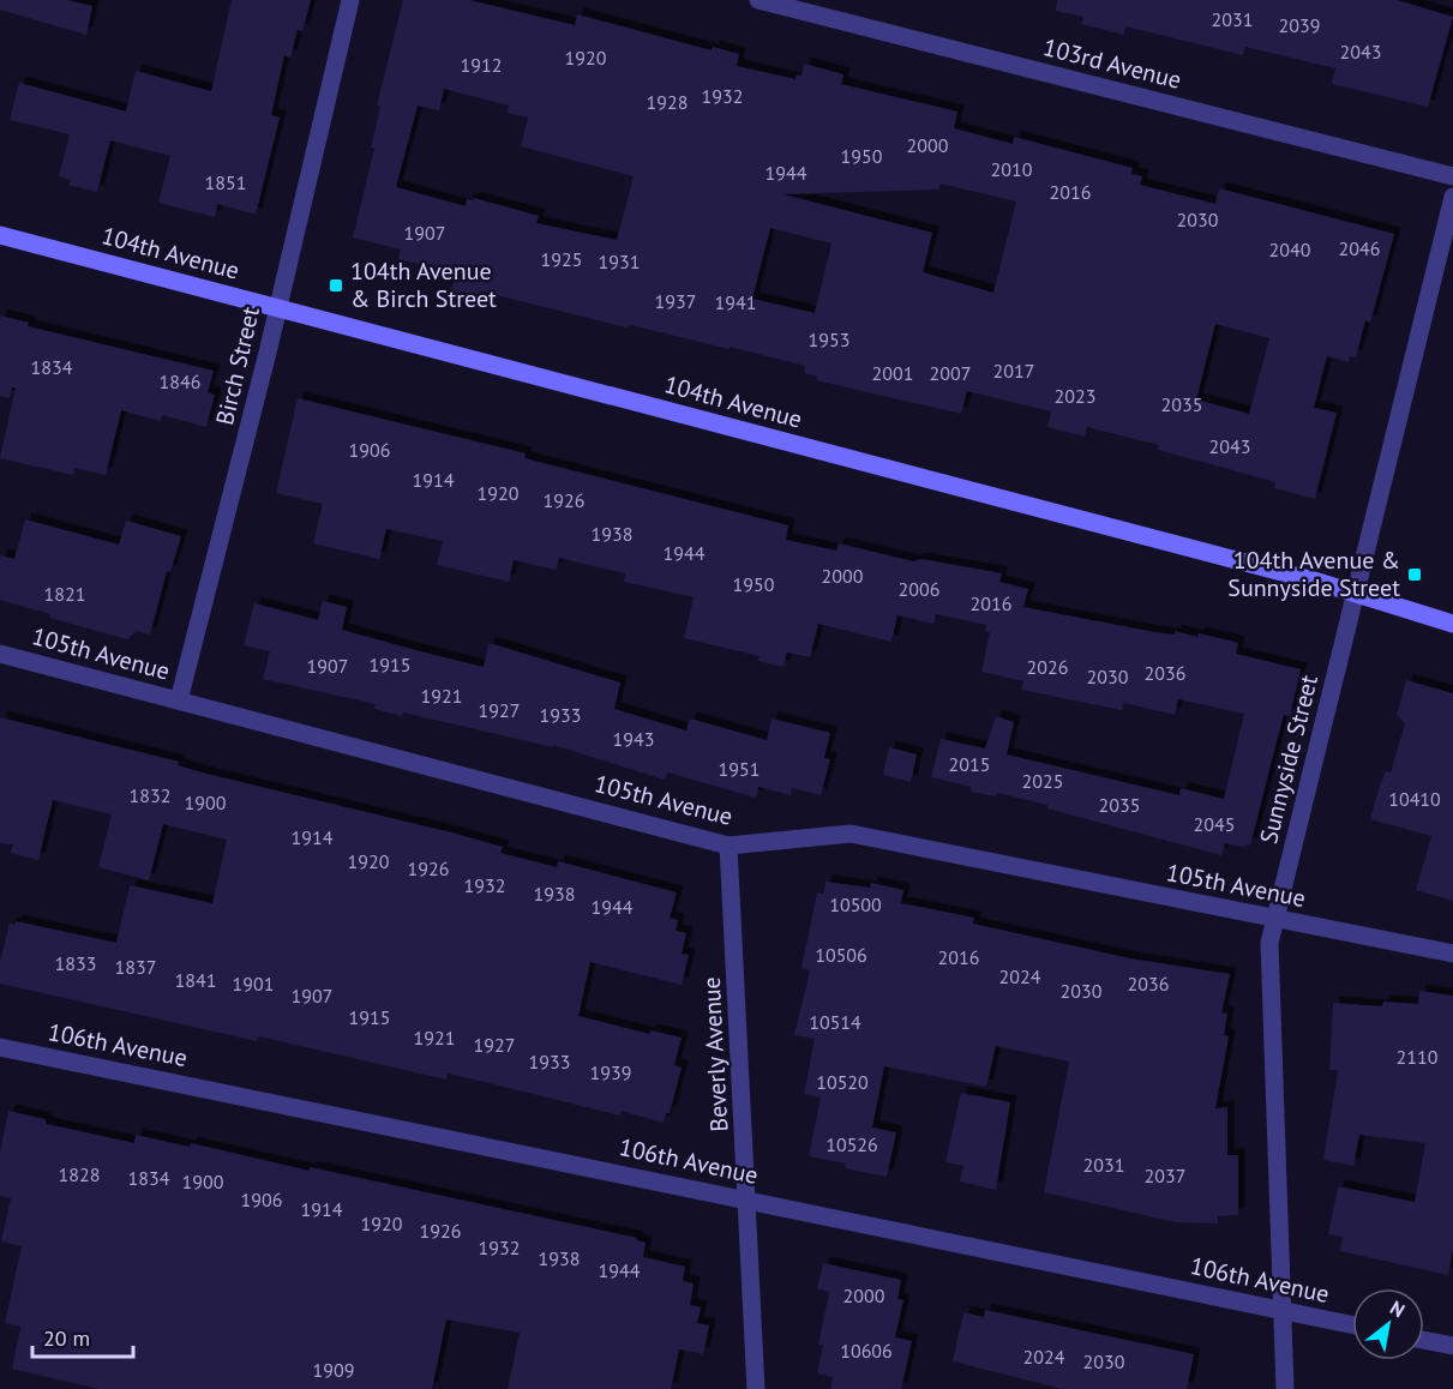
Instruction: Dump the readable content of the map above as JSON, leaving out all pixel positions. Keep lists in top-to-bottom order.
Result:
{
  "streets": {
    "street": [
      "103rd Avenue",
      "104th Avenue",
      "Birch Street",
      "105th Avenue",
      "Sunnyside Street",
      "106th Avenue",
      "Beverly Avenue"
    ]
  },
  "crossings": [
    ["104th Avenue", "Birch Street"],
    ["104th Avenue", "Sunnyside Street"],
    ["Birch Street", "105th Avenue"],
    ["105th Avenue", "Sunnyside Street"],
    ["105th Avenue", "Beverly Avenue"],
    ["Sunnyside Street", "106th Avenue"],
    ["106th Avenue", "Beverly Avenue"]
  ],
  "places": {
    "transit": ["104th Avenue & Birch Street", "104th Avenue & Sunnyside Street"]
  },
  "house_numbers": [
    "2031",
    "2039",
    "2043",
    "1920",
    "1912",
    "1932",
    "1928",
    "2000",
    "1950",
    "2010",
    "1944",
    "1851",
    "2016",
    "2030",
    "1907",
    "2046",
    "2040",
    "1925",
    "1931",
    "1937",
    "1941",
    "1953",
    "1834",
    "2017",
    "2001",
    "2007",
    "1846",
    "2023",
    "2035",
    "2043",
    "1906",
    "1914",
    "1920",
    "1926",
    "1938",
    "1944",
    "2000",
    "1950",
    "2006",
    "1821",
    "2016",
    "1915",
    "1907",
    "2026",
    "2036",
    "2030",
    "1921",
    "1927",
    "1933",
    "1943",
    "2015",
    "1951",
    "2025",
    "1832",
    "10410",
    "1900",
    "2035",
    "2045",
    "1914",
    "1920",
    "1926",
    "1932",
    "1938",
    "10500",
    "1944",
    "10506",
    "2016",
    "1833",
    "1837",
    "2024",
    "1841",
    "1901",
    "2036",
    "2030",
    "1907",
    "1915",
    "10514",
    "1921",
    "1927",
    "2110",
    "1933",
    "1939",
    "10520",
    "10526",
    "2031",
    "1828",
    "2037",
    "1834",
    "1900",
    "1906",
    "1914",
    "1920",
    "1926",
    "1932",
    "1938",
    "1944",
    "2000",
    "10606",
    "2024",
    "2030",
    "1909"
  ],
  "scale_bar": "20 m",
  "north": "top right"
}
